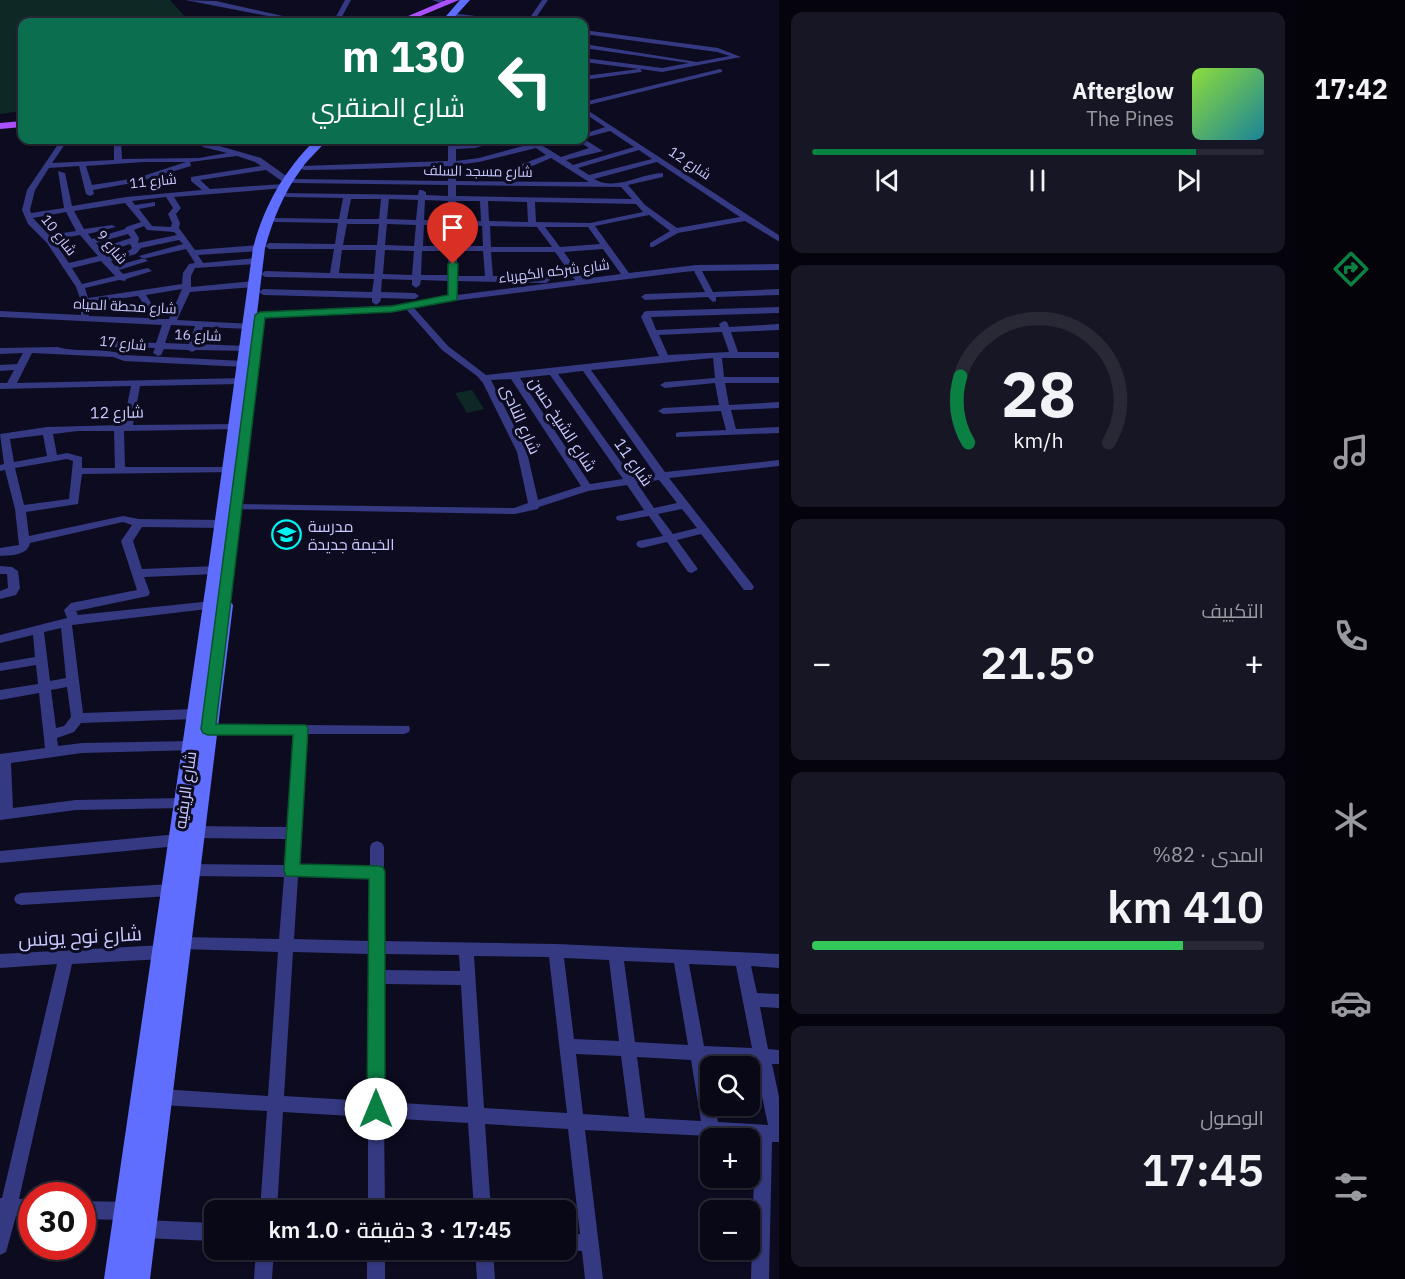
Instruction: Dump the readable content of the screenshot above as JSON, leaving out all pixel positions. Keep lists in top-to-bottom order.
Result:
{
  "streets": {
    "street": [
      "شارع 12",
      "شارع مسجد السلف",
      "شارع 11",
      "شارع 10",
      "شارع 9",
      "شارع شركه الكهرباء",
      "شارع محطة المياه",
      "شارع 16",
      "شارع 17",
      "شارع النادى",
      "شارع الشيخ حسن",
      "شارع الريفيه",
      "شارع نوح يونس"
    ]
  },
  "crossings": [
    ["شارع 12", "شارع الريفيه"],
    ["شارع مسجد السلف", "شارع 11"],
    ["شارع مسجد السلف", "شارع الريفيه"],
    ["شارع 11", "شارع 10"],
    ["شارع 11", "شارع 9"],
    ["شارع 11", "شارع الريفيه"],
    ["شارع 10", "شارع محطة المياه"],
    ["شارع شركه الكهرباء", "شارع محطة المياه"],
    ["شارع شركه الكهرباء", "شارع النادى"],
    ["شارع شركه الكهرباء", "شارع الريفيه"],
    ["شارع محطة المياه", "شارع الريفيه"],
    ["شارع 16", "شارع 17"],
    ["شارع 16", "شارع الريفيه"],
    ["شارع 17", "شارع الريفيه"],
    ["شارع الريفيه", "شارع نوح يونس"]
  ],
  "places": {
    "school or university": ["مدرسة الخيمة جديدة"]
  },
  "page": {
    "tabs": "17:42",
    "turn": ["130 m", "شارع الصنقري"],
    "song": ["Afterglow", "The Pines"],
    "tile": [
      "التكييف",
      ["المدى · 82%", "410 km"],
      ["الوصول", "17:45"]
    ],
    "heat": ["−", "21.5°", "+"],
    "map_buttons": ["+", "−"],
    "limit": "30",
    "trip": "17:45 · 3 دقيقة · 1.0 km",
    "gauge": ["28", "km/h"]
  }
}
